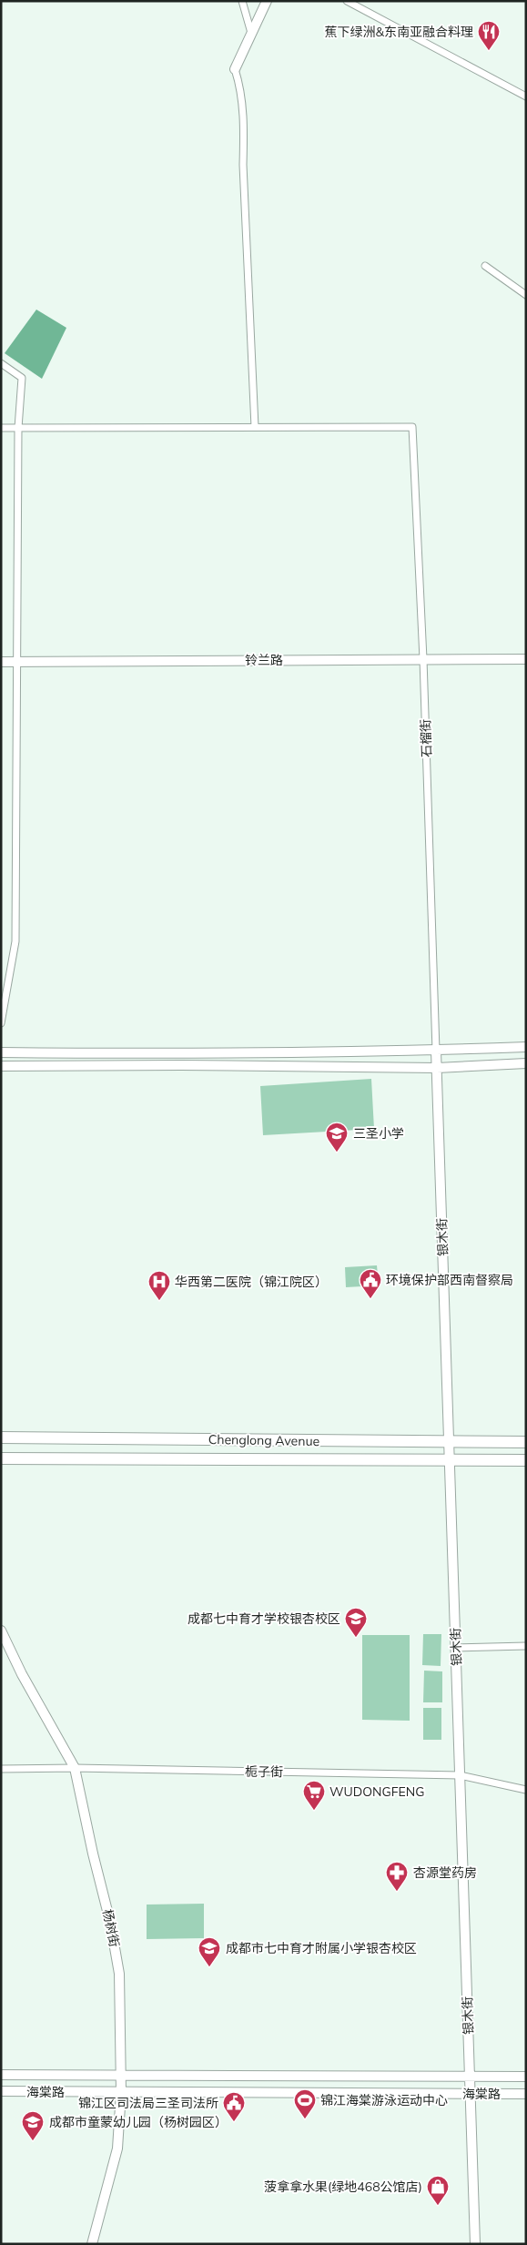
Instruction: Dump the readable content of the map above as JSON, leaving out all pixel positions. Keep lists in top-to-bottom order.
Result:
{
  "streets": {
    "highway": ["Chenglong Avenue"],
    "street": [
      "铃兰路",
      "石榴街",
      "银木街",
      "栀子街",
      "杨树街",
      "海棠路"
    ]
  },
  "crossings": [
    ["铃兰路", "石榴街"],
    ["石榴街", "银木街"],
    ["银木街", "Chenglong Avenue"],
    ["银木街", "栀子街"],
    ["银木街", "海棠路"],
    ["栀子街", "杨树街"],
    ["杨树街", "海棠路"]
  ],
  "places": {
    "restaurant": ["蕉下绿洲&东南亚融合料理"],
    "school or university": [
      "三圣小学",
      "成都七中育才学校银杏校区",
      "成都市七中育才附属小学银杏校区",
      "成都市童蒙幼儿园（杨树园区）"
    ],
    "public building": ["环境保护部西南督察局", "锦江区司法局三圣司法所"],
    "hospital": ["华西第二医院（锦江院区）"],
    "supermarket": ["WUDONGFENG"],
    "pharmacy": ["杏源堂药房"],
    "sports": ["锦江海棠游泳运动中心"],
    "shop": ["菠拿拿水果(绿地468公馆店)"]
  }
}
